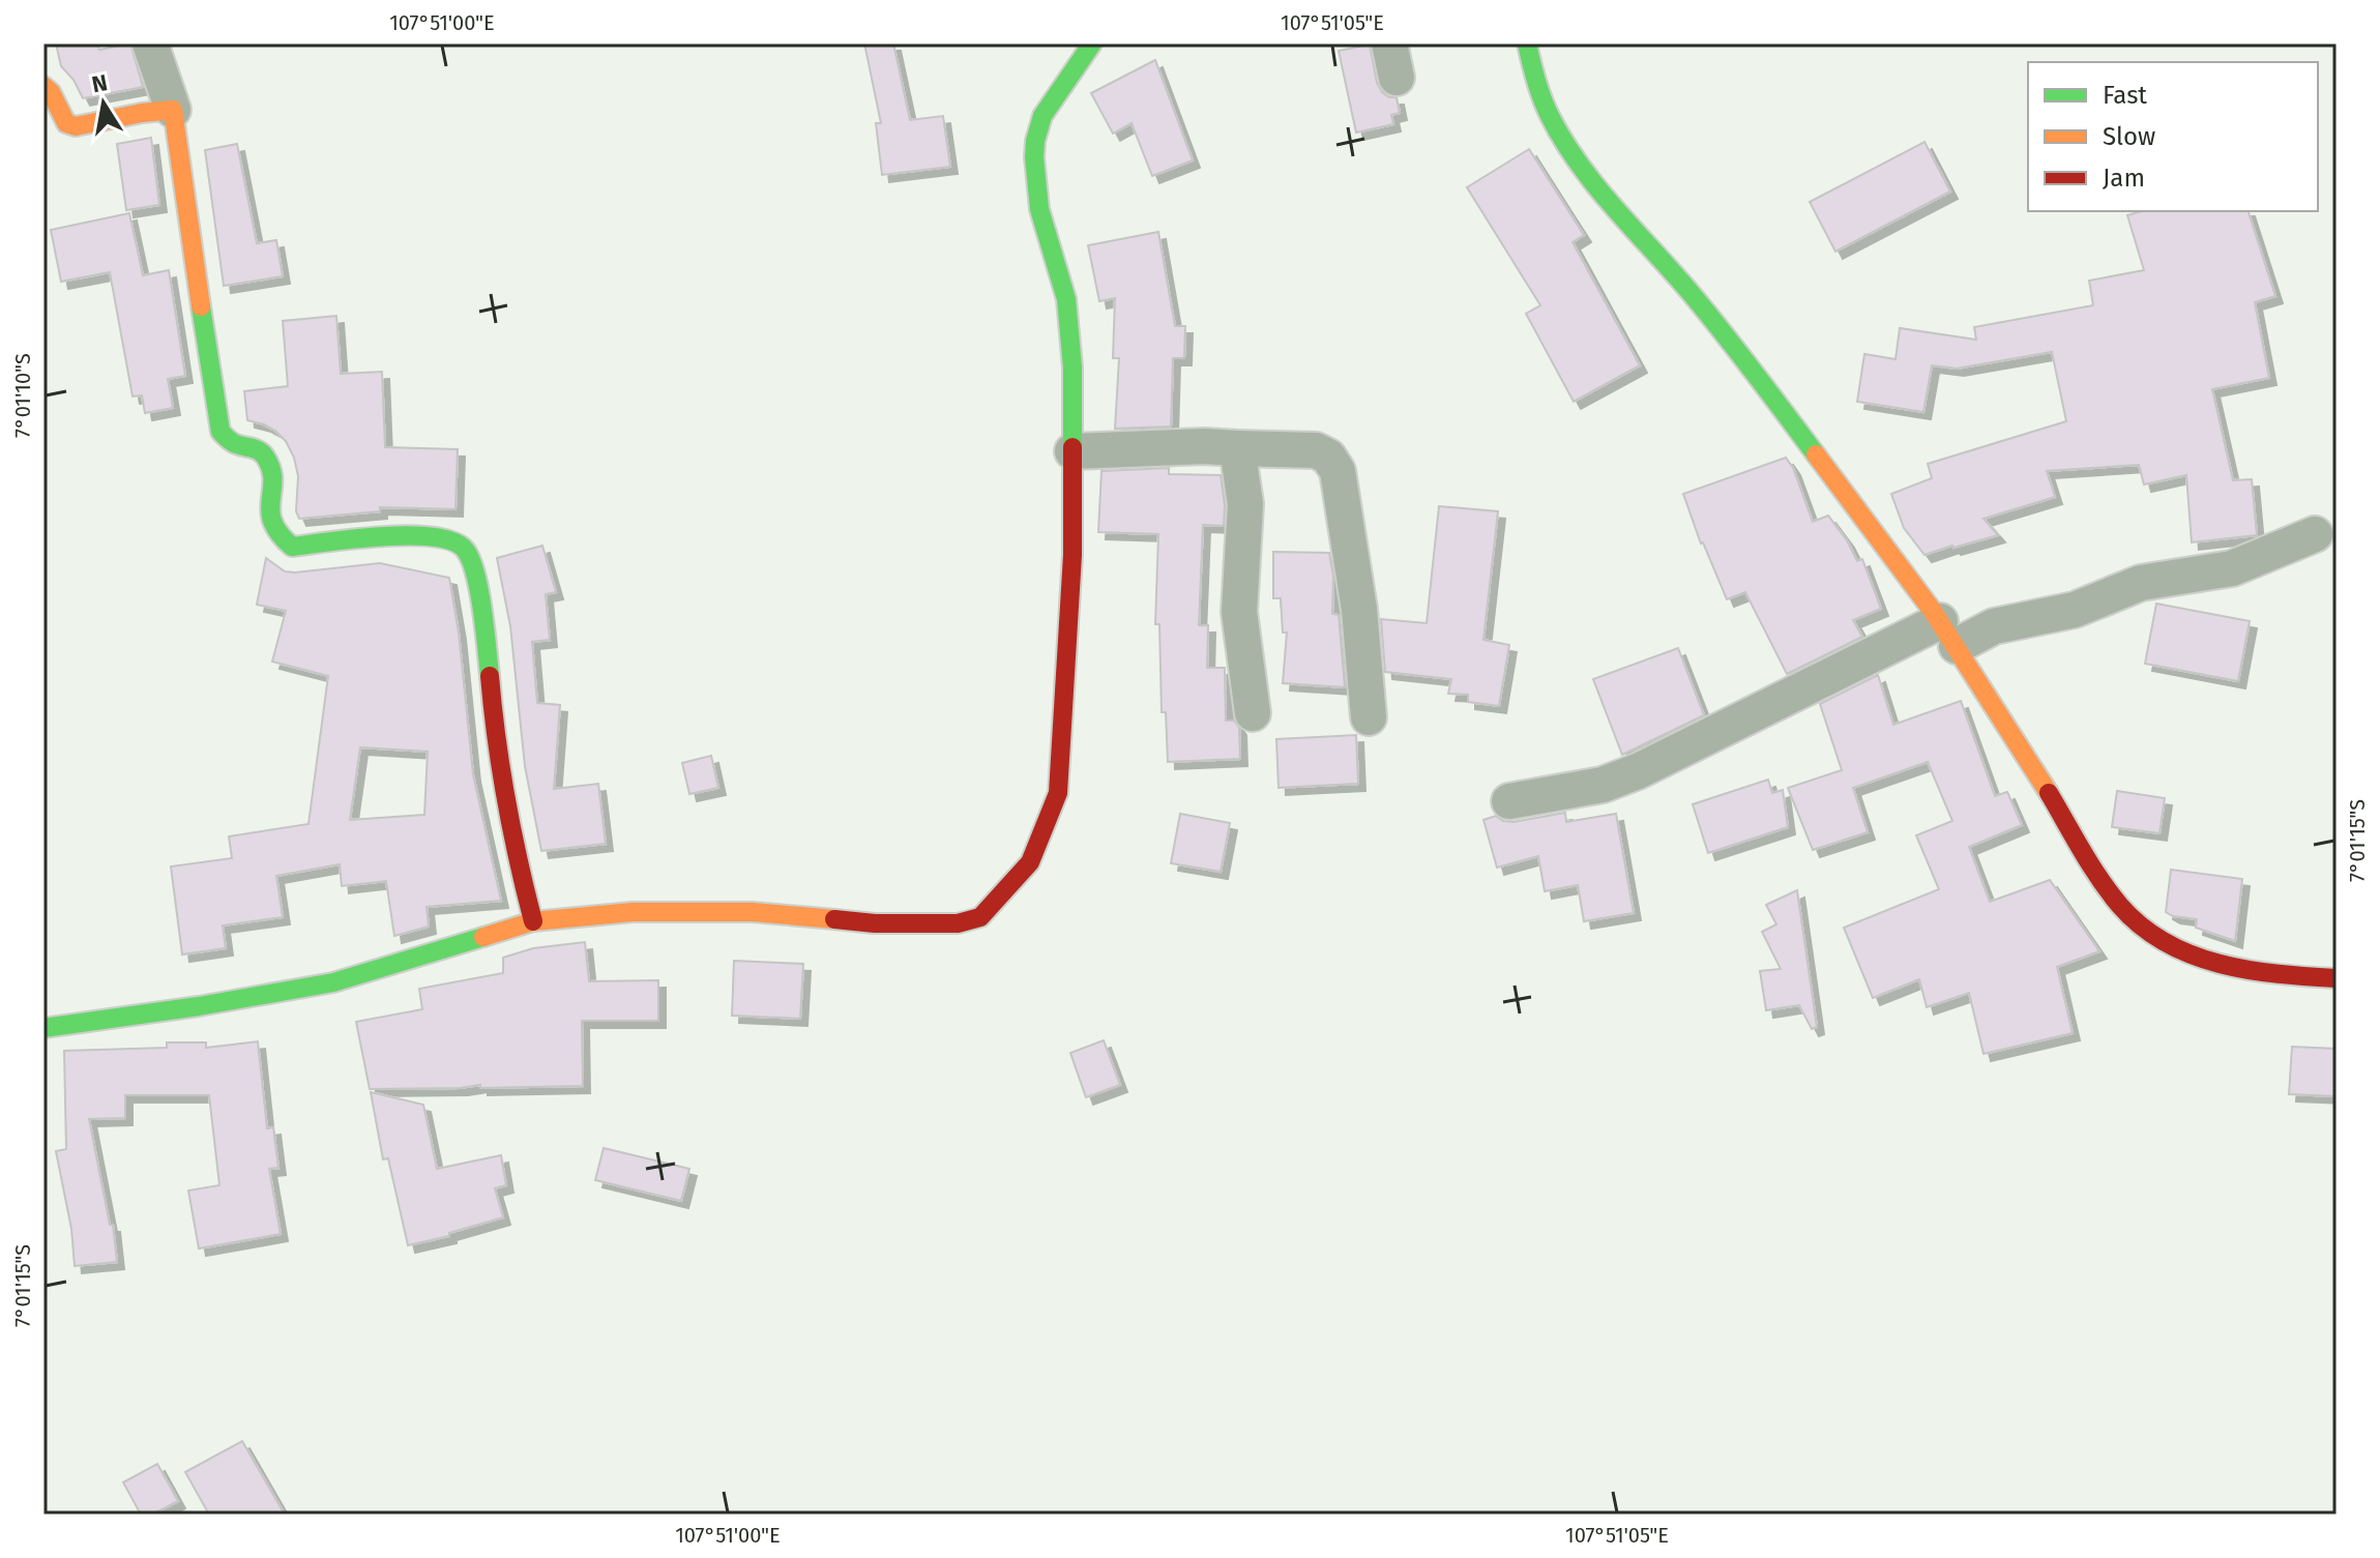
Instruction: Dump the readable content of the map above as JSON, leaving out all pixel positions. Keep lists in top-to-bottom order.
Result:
{
  "legend": ["Fast", "Slow", "Jam"],
  "north": "top",
  "coordinates": [
    "107°51'00\"E",
    "107°51'05\"E",
    "7°01'10\"S",
    "7°01'15\"S"
  ]
}
